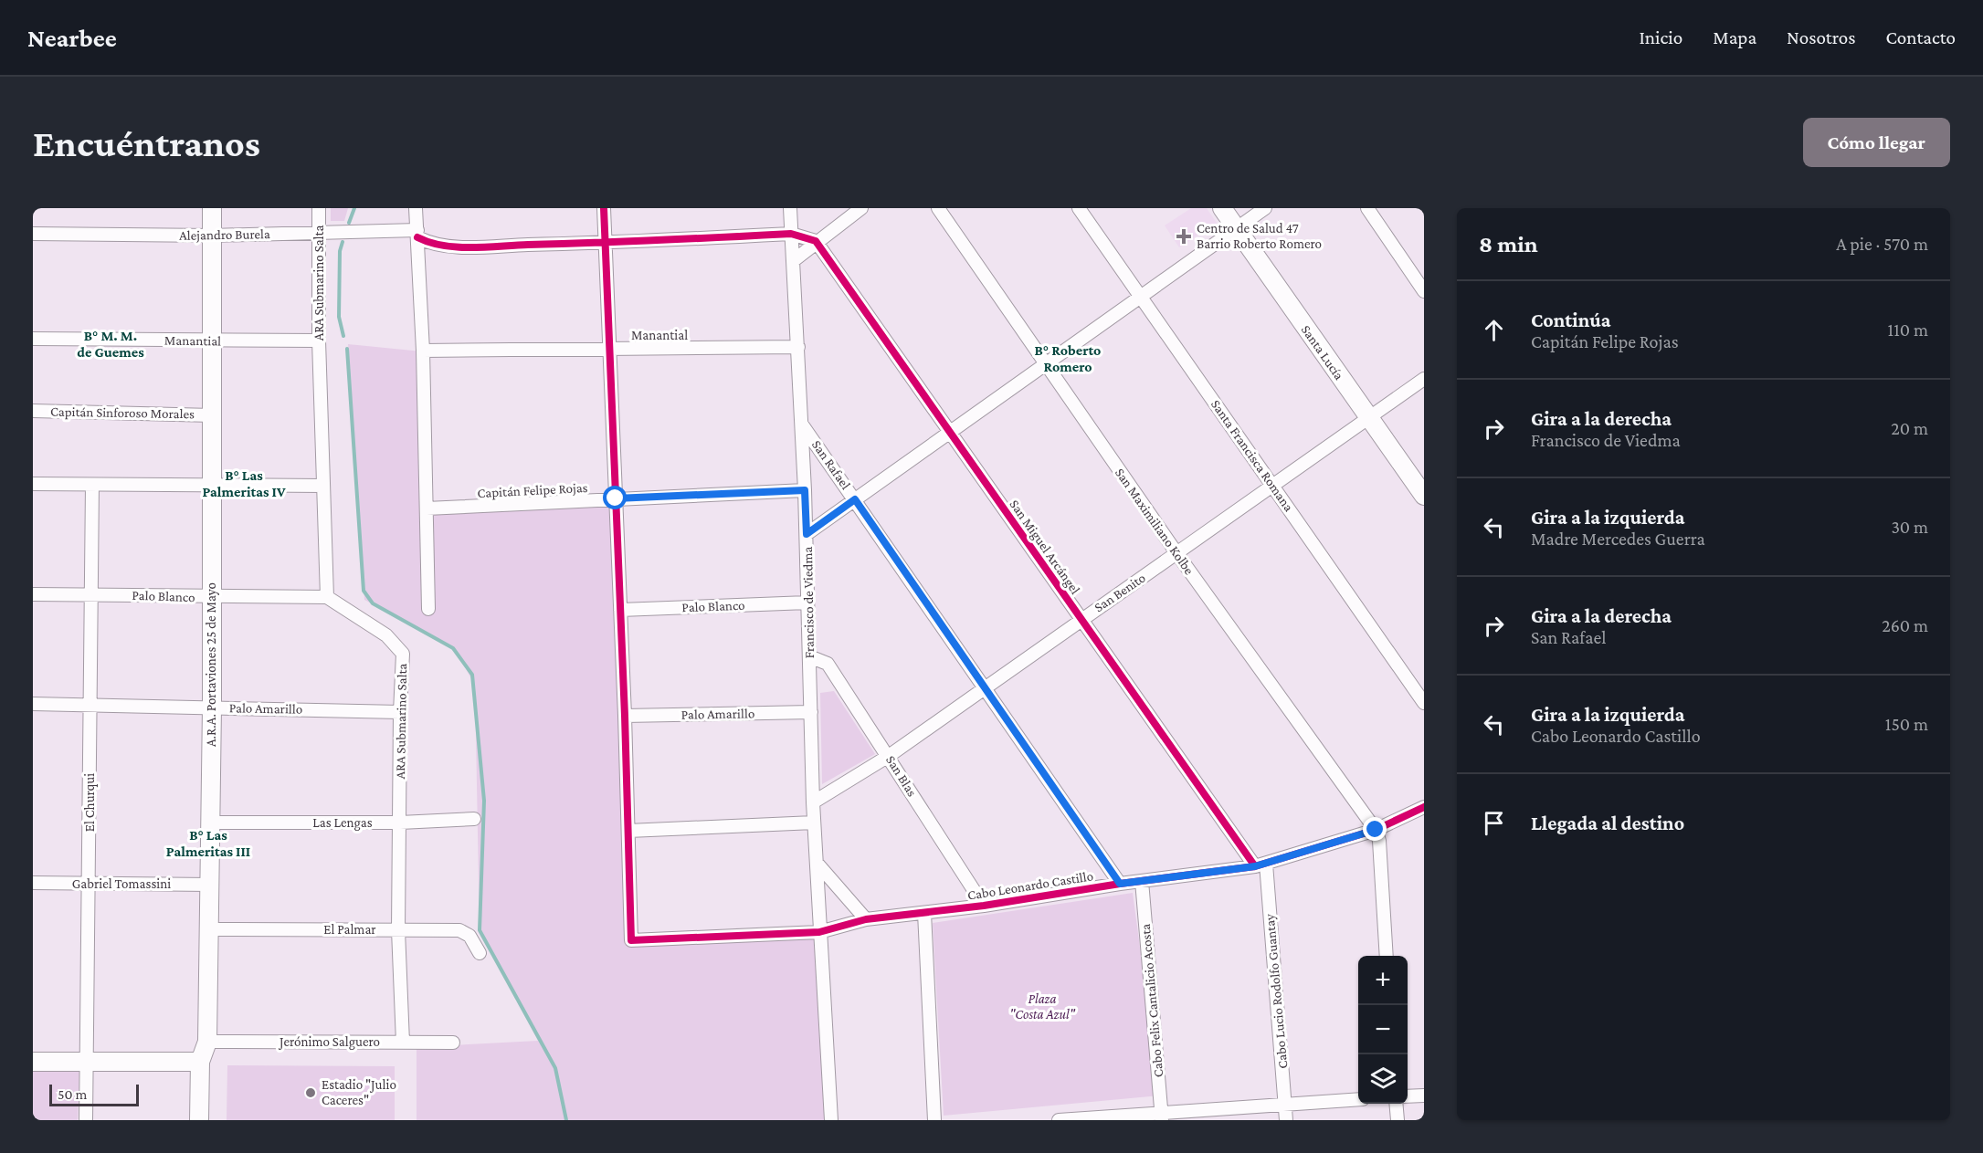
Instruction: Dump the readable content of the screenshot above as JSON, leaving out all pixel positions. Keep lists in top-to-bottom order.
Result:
{
  "streets": {
    "street": [
      "Alejandro Burela",
      "ARA Submarino Salta",
      "Manantial",
      "Santa Lucía",
      "Capitán Sinforoso Morales",
      "Santa Francisca Romana",
      "San Rafael",
      "Capitán Felipe Rojas",
      "San Maximiliano Kolbe",
      "San Miguel Arcángel",
      "San Benito",
      "Palo Blanco",
      "Francisco de Viedma",
      "A.R.A. Portaviones 25 de Mayo",
      "Palo Amarillo",
      "San Blas",
      "El Churqui",
      "Las Lengas",
      "Gabriel Tomassini",
      "Cabo Leonardo Castillo",
      "El Palmar",
      "Cabo Lucio Rodolfo Guantay",
      "Cabo Felix Cantalicio Acosta",
      "Jerónimo Salguero"
    ]
  },
  "crossings": [
    ["Alejandro Burela", "ARA Submarino Salta"],
    ["Alejandro Burela", "San Miguel Arcángel"],
    ["Alejandro Burela", "Francisco de Viedma"],
    ["Alejandro Burela", "A.R.A. Portaviones 25 de Mayo"],
    ["ARA Submarino Salta", "Manantial"],
    ["ARA Submarino Salta", "Palo Blanco"],
    ["ARA Submarino Salta", "Palo Amarillo"],
    ["ARA Submarino Salta", "Las Lengas"],
    ["ARA Submarino Salta", "El Palmar"],
    ["ARA Submarino Salta", "Jerónimo Salguero"],
    ["Manantial", "Francisco de Viedma"],
    ["Manantial", "A.R.A. Portaviones 25 de Mayo"],
    ["Santa Lucía", "San Benito"],
    ["Capitán Sinforoso Morales", "A.R.A. Portaviones 25 de Mayo"],
    ["Santa Francisca Romana", "San Benito"],
    ["San Rafael", "San Benito"],
    ["San Rafael", "Francisco de Viedma"],
    ["San Rafael", "Cabo Leonardo Castillo"],
    ["Capitán Felipe Rojas", "Francisco de Viedma"],
    ["San Maximiliano Kolbe", "San Benito"],
    ["San Maximiliano Kolbe", "Cabo Leonardo Castillo"],
    ["San Miguel Arcángel", "San Benito"],
    ["San Miguel Arcángel", "Cabo Leonardo Castillo"],
    ["San Miguel Arcángel", "Cabo Lucio Rodolfo Guantay"],
    ["San Benito", "Francisco de Viedma"],
    ["San Benito", "San Blas"],
    ["Palo Blanco", "Francisco de Viedma"],
    ["Palo Blanco", "A.R.A. Portaviones 25 de Mayo"],
    ["Palo Blanco", "El Churqui"],
    ["Francisco de Viedma", "Palo Amarillo"],
    ["Francisco de Viedma", "San Blas"],
    ["Francisco de Viedma", "Cabo Leonardo Castillo"],
    ["A.R.A. Portaviones 25 de Mayo", "Palo Amarillo"],
    ["A.R.A. Portaviones 25 de Mayo", "Las Lengas"],
    ["A.R.A. Portaviones 25 de Mayo", "Gabriel Tomassini"],
    ["A.R.A. Portaviones 25 de Mayo", "El Palmar"],
    ["A.R.A. Portaviones 25 de Mayo", "Jerónimo Salguero"],
    ["Palo Amarillo", "El Churqui"],
    ["San Blas", "Cabo Leonardo Castillo"],
    ["El Churqui", "Gabriel Tomassini"],
    ["Cabo Leonardo Castillo", "Cabo Lucio Rodolfo Guantay"],
    ["Cabo Leonardo Castillo", "Cabo Felix Cantalicio Acosta"]
  ],
  "districts": [
    "B° M. M. de Guemes",
    "B° Roberto Romero",
    "B° Las Palmeritas IV",
    "B° Las Palmeritas III"
  ],
  "parks": ["Plaza \"Costa Azul\""],
  "places": {
    "health": ["Centro de Salud 47 Barrio Roberto Romero"],
    "other": ["Estadio \"Julio Caceres\""]
  },
  "scale_bar": "50 m",
  "page": {
    "header": "Nearbee",
    "nav": [
      "Inicio",
      "Mapa",
      "Nosotros",
      "Contacto"
    ],
    "buttons": "Cómo llegar",
    "title": "Encuéntranos",
    "heading": ["8 min", "A pie · 570 m"],
    "list": [
      ["Continúa", "Capitán Felipe Rojas", "110 m"],
      ["Gira a la derecha", "Francisco de Viedma", "20 m"],
      ["Gira a la izquierda", "Madre Mercedes Guerra", "30 m"],
      ["Gira a la derecha", "San Rafael", "260 m"],
      ["Gira a la izquierda", "Cabo Leonardo Castillo", "150 m"],
      "Llegada al destino"
    ],
    "map_buttons": ["+", "−"],
    "scale": "50 m"
  }
}
